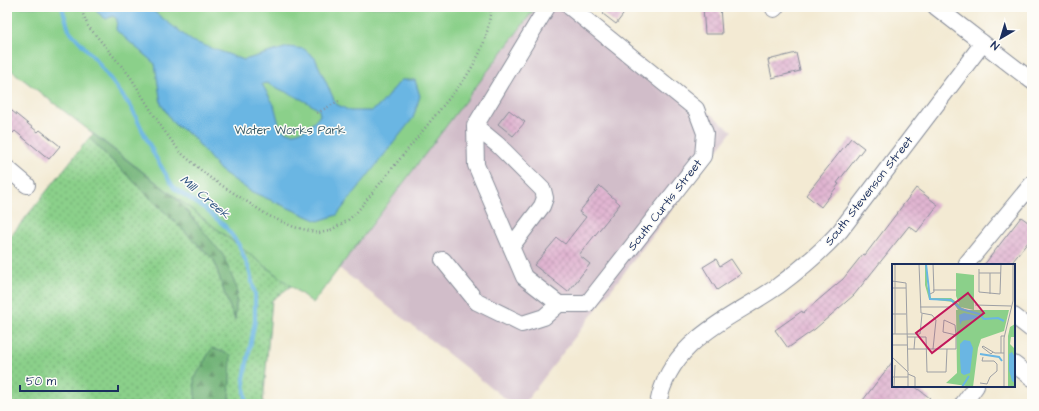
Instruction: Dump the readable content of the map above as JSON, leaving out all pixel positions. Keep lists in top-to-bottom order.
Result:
{
  "streets": {
    "street": ["South Stevenson Street", "South Curtis Street"]
  },
  "water": ["Mill Creek"],
  "parks": ["Water Works Park"],
  "scale_bar": "50 m",
  "north": "bottom left"
}
